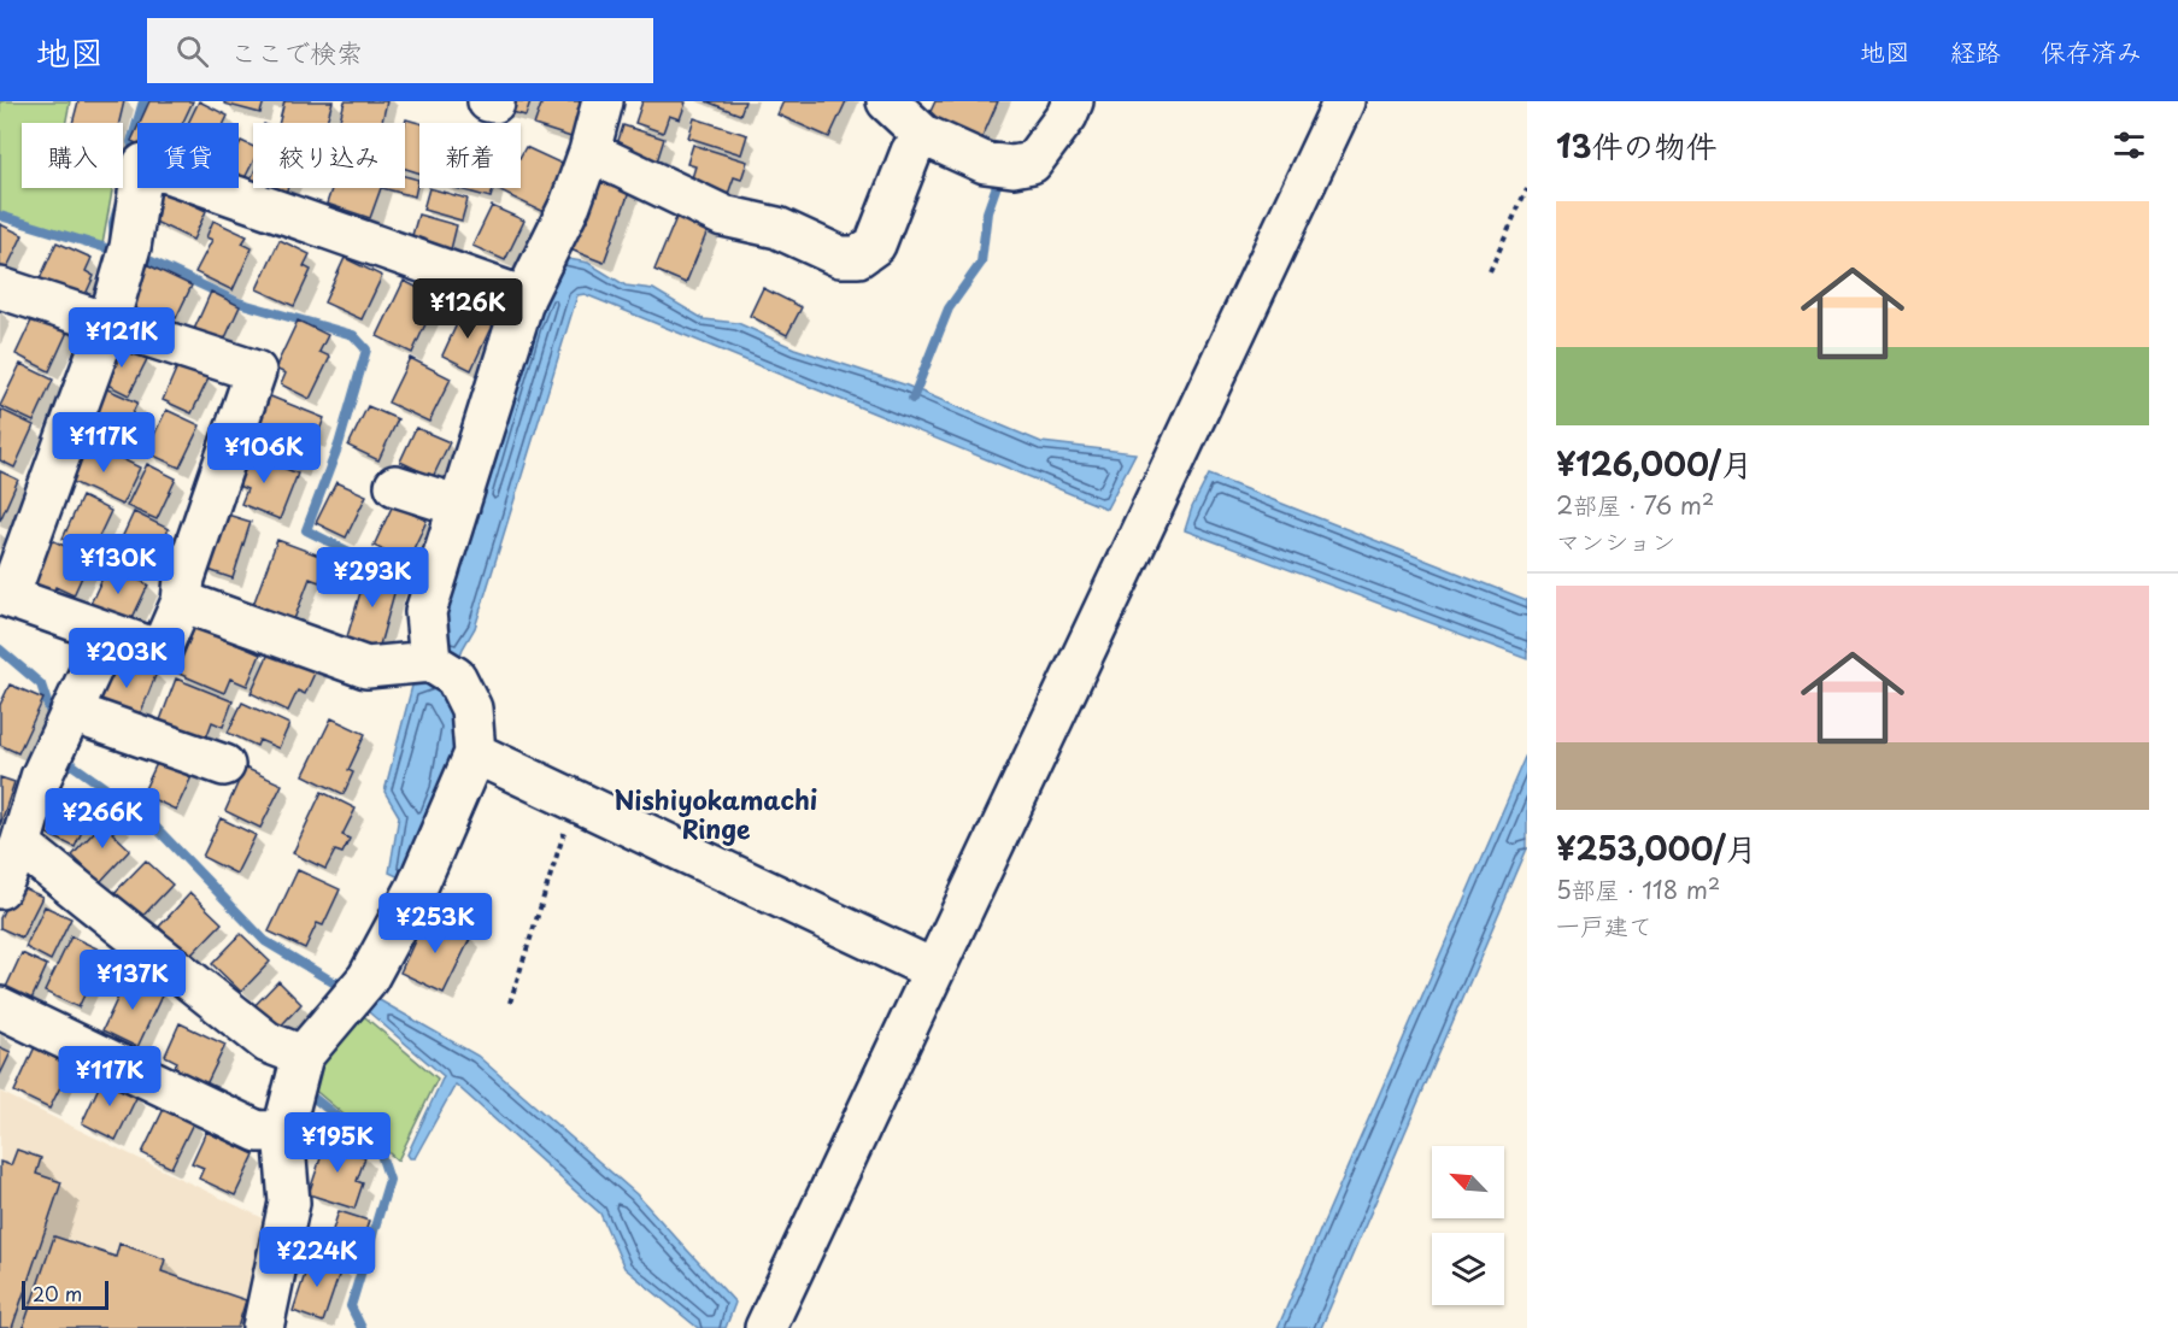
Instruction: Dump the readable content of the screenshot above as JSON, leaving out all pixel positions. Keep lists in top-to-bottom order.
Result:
{
  "districts": ["Nishiyokamachi Ringe"],
  "scale_bar": "20 m",
  "north": "top left",
  "page": {
    "header": "地図",
    "search": "ここで検索",
    "nav": ["地図", "経路", "保存済み"],
    "heading": "13件の物件",
    "chip": [
      "購入",
      "賃貸",
      "絞り込み",
      "新着"
    ],
    "list": [
      {
        "name": "¥126,000/月",
        "note": "2部屋 · 76 m² · マンション"
      },
      {
        "name": "¥253,000/月",
        "note": "5部屋 · 118 m² · 一戸建て"
      }
    ],
    "price": [
      "¥126K",
      "¥121K",
      "¥117K",
      "¥106K",
      "¥130K",
      "¥293K",
      "¥203K",
      "¥266K",
      "¥253K",
      "¥137K",
      "¥117K",
      "¥195K",
      "¥224K"
    ],
    "scale": "20 m"
  }
}
